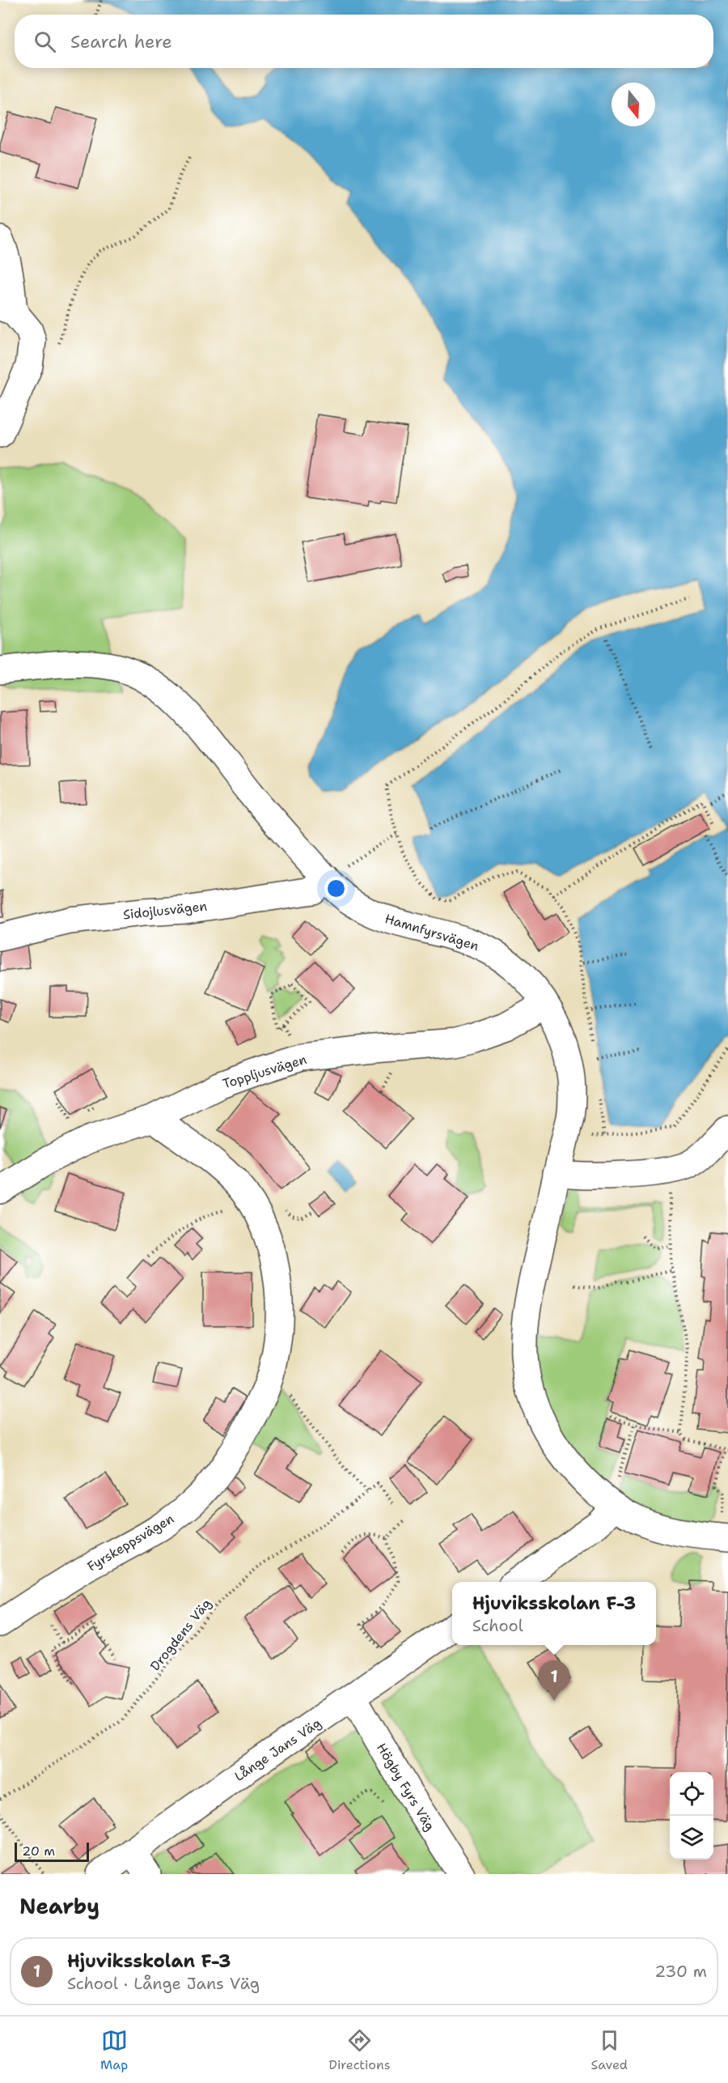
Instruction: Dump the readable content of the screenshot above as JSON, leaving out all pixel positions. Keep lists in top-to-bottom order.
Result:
{
  "streets": {
    "street": [
      "Sidojlusvägen",
      "Hamnfyrsvägen",
      "Toppljusvägen",
      "Fyrskeppsvägen",
      "Långe Jans Väg",
      "Högby Fyrs Väg"
    ],
    "path": ["Drogdens Väg"]
  },
  "crossings": [
    ["Sidojlusvägen", "Hamnfyrsvägen"],
    ["Hamnfyrsvägen", "Toppljusvägen"],
    ["Toppljusvägen", "Fyrskeppsvägen"],
    ["Långe Jans Väg", "Högby Fyrs Väg"]
  ],
  "scale_bar": "20 m",
  "north": "bottom",
  "page": {
    "search": "Search here",
    "popup": ["Hjuviksskolan F-3", "School"],
    "pins": "1",
    "scale": "20 m",
    "heading": "Nearby",
    "list": [
      {
        "mark": "1",
        "name": "Hjuviksskolan F-3",
        "note": "School · Långe Jans Väg",
        "value": "230 m"
      }
    ],
    "nav": ["Map", "Directions", "Saved"]
  }
}
